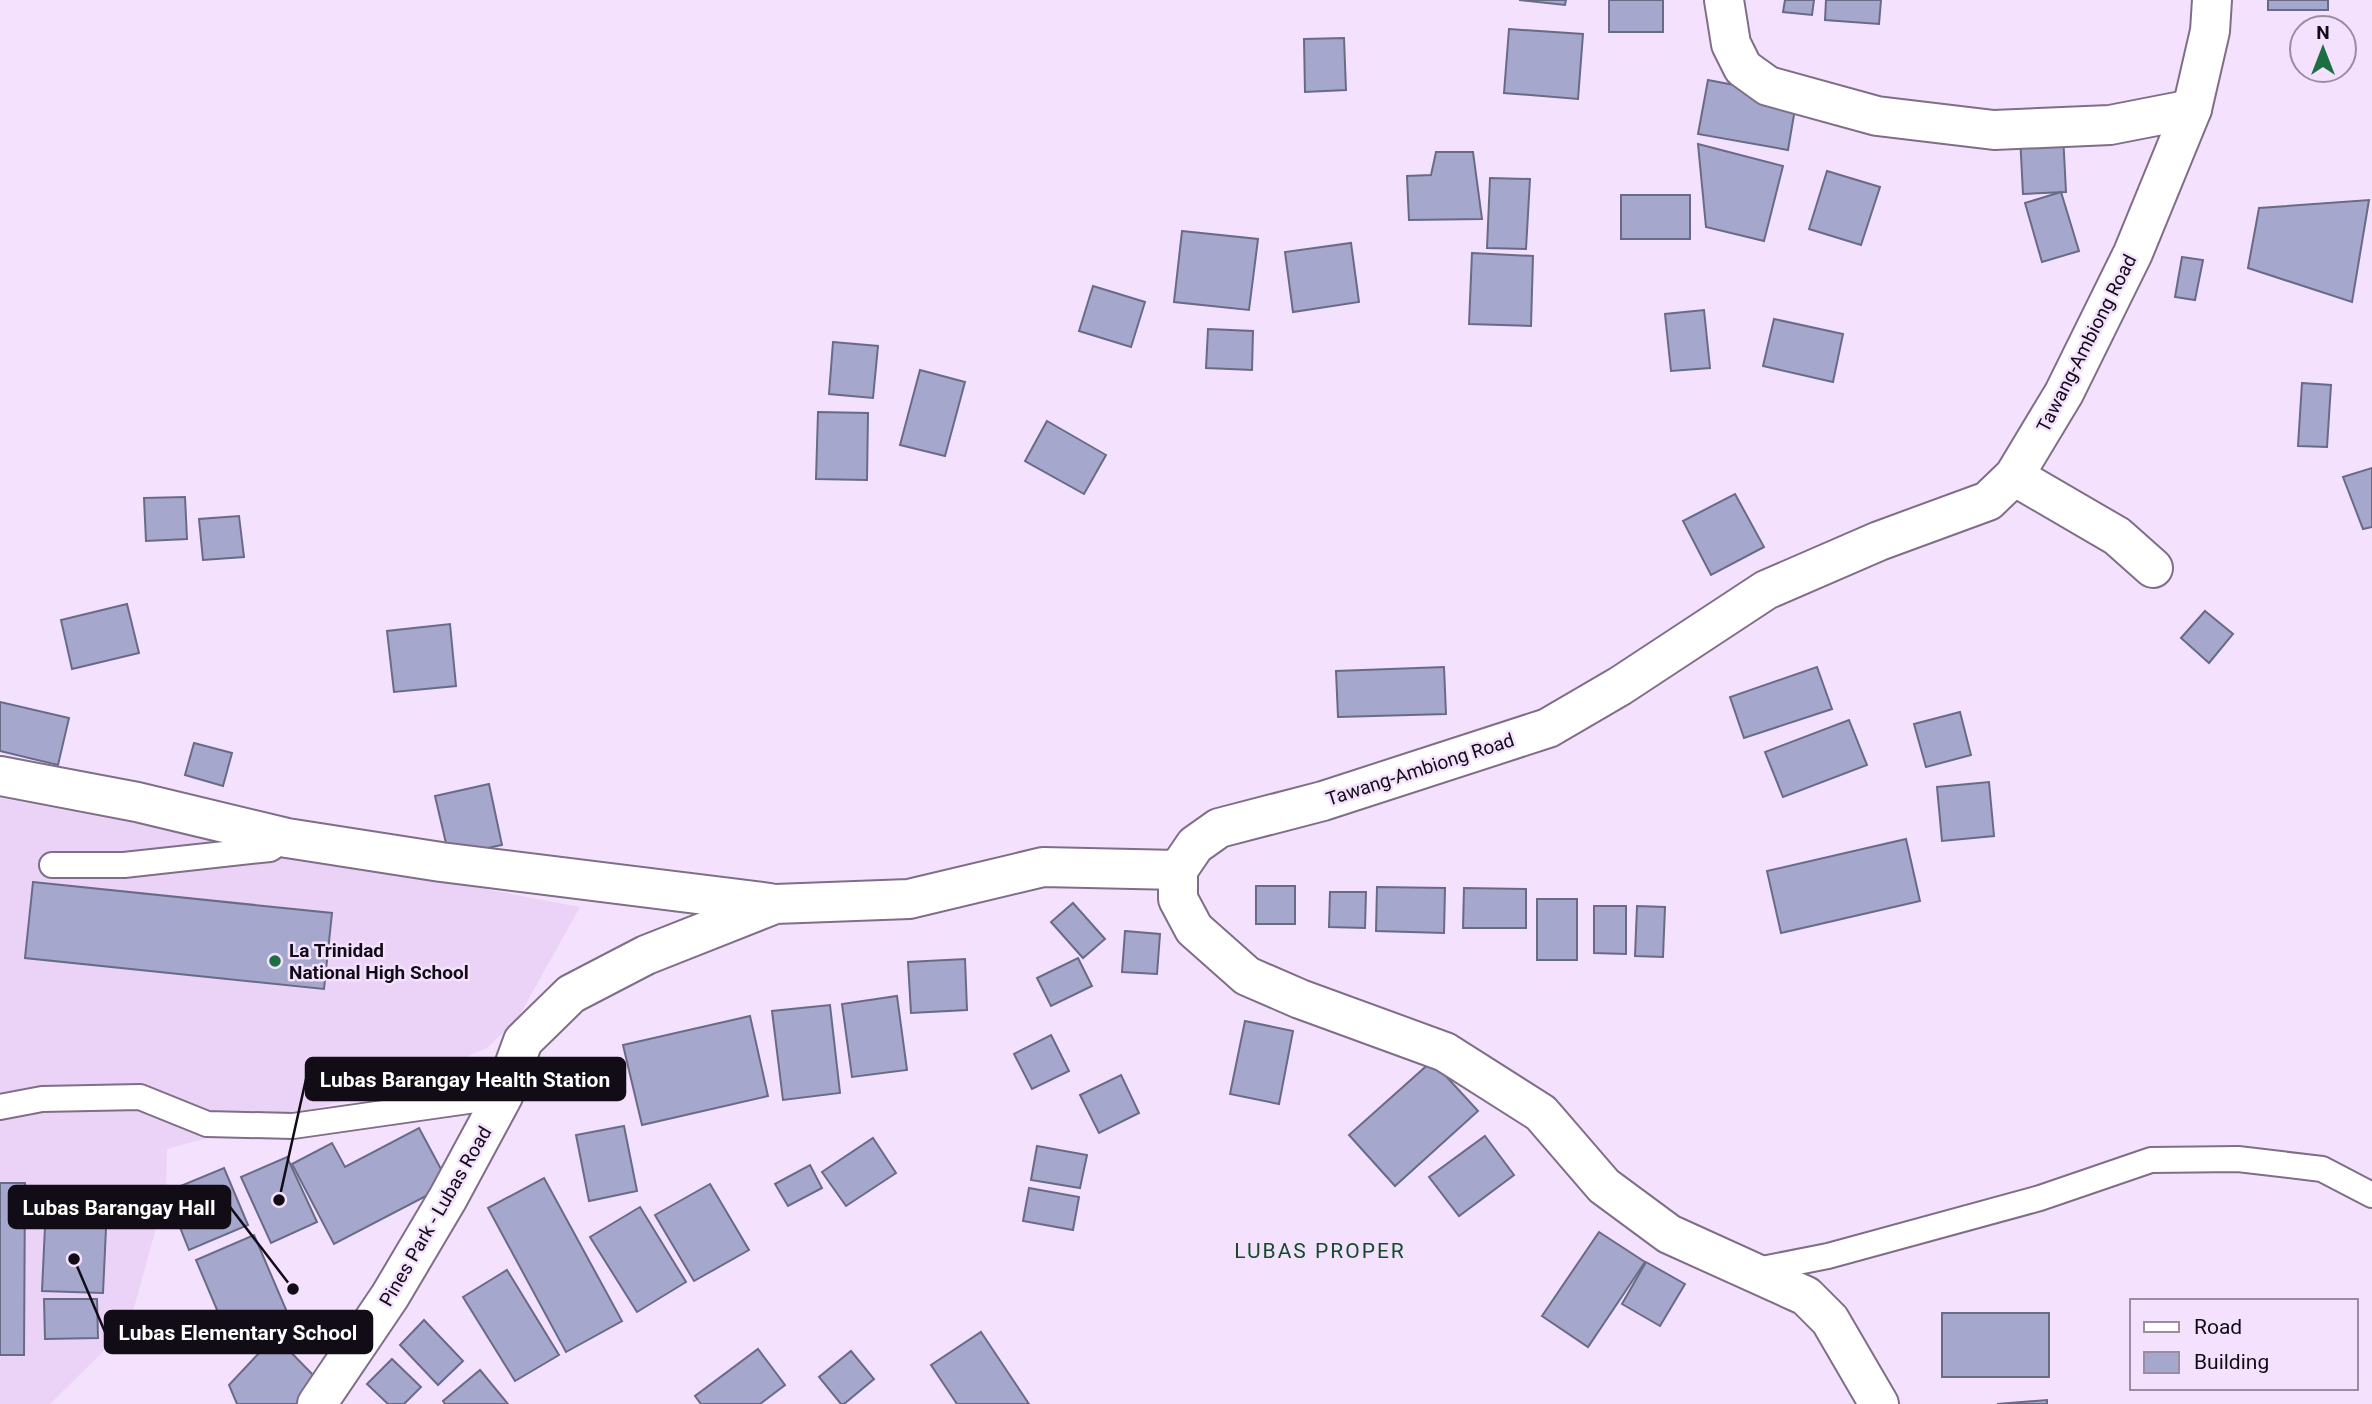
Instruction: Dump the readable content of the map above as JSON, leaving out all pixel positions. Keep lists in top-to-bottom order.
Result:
{
  "streets": {
    "street": ["Tawang-Ambiong Road", "Pines Park - Lubas Road"]
  },
  "crossings": [
    ["Tawang-Ambiong Road", "Pines Park - Lubas Road"]
  ],
  "districts": ["LUBAS PROPER"],
  "places": [
    "La Trinidad National High School",
    "Lubas Barangay Health Station",
    "Lubas Elementary School",
    "Lubas Barangay Hall"
  ],
  "legend": ["Road", "Building"],
  "north": "top"
}
